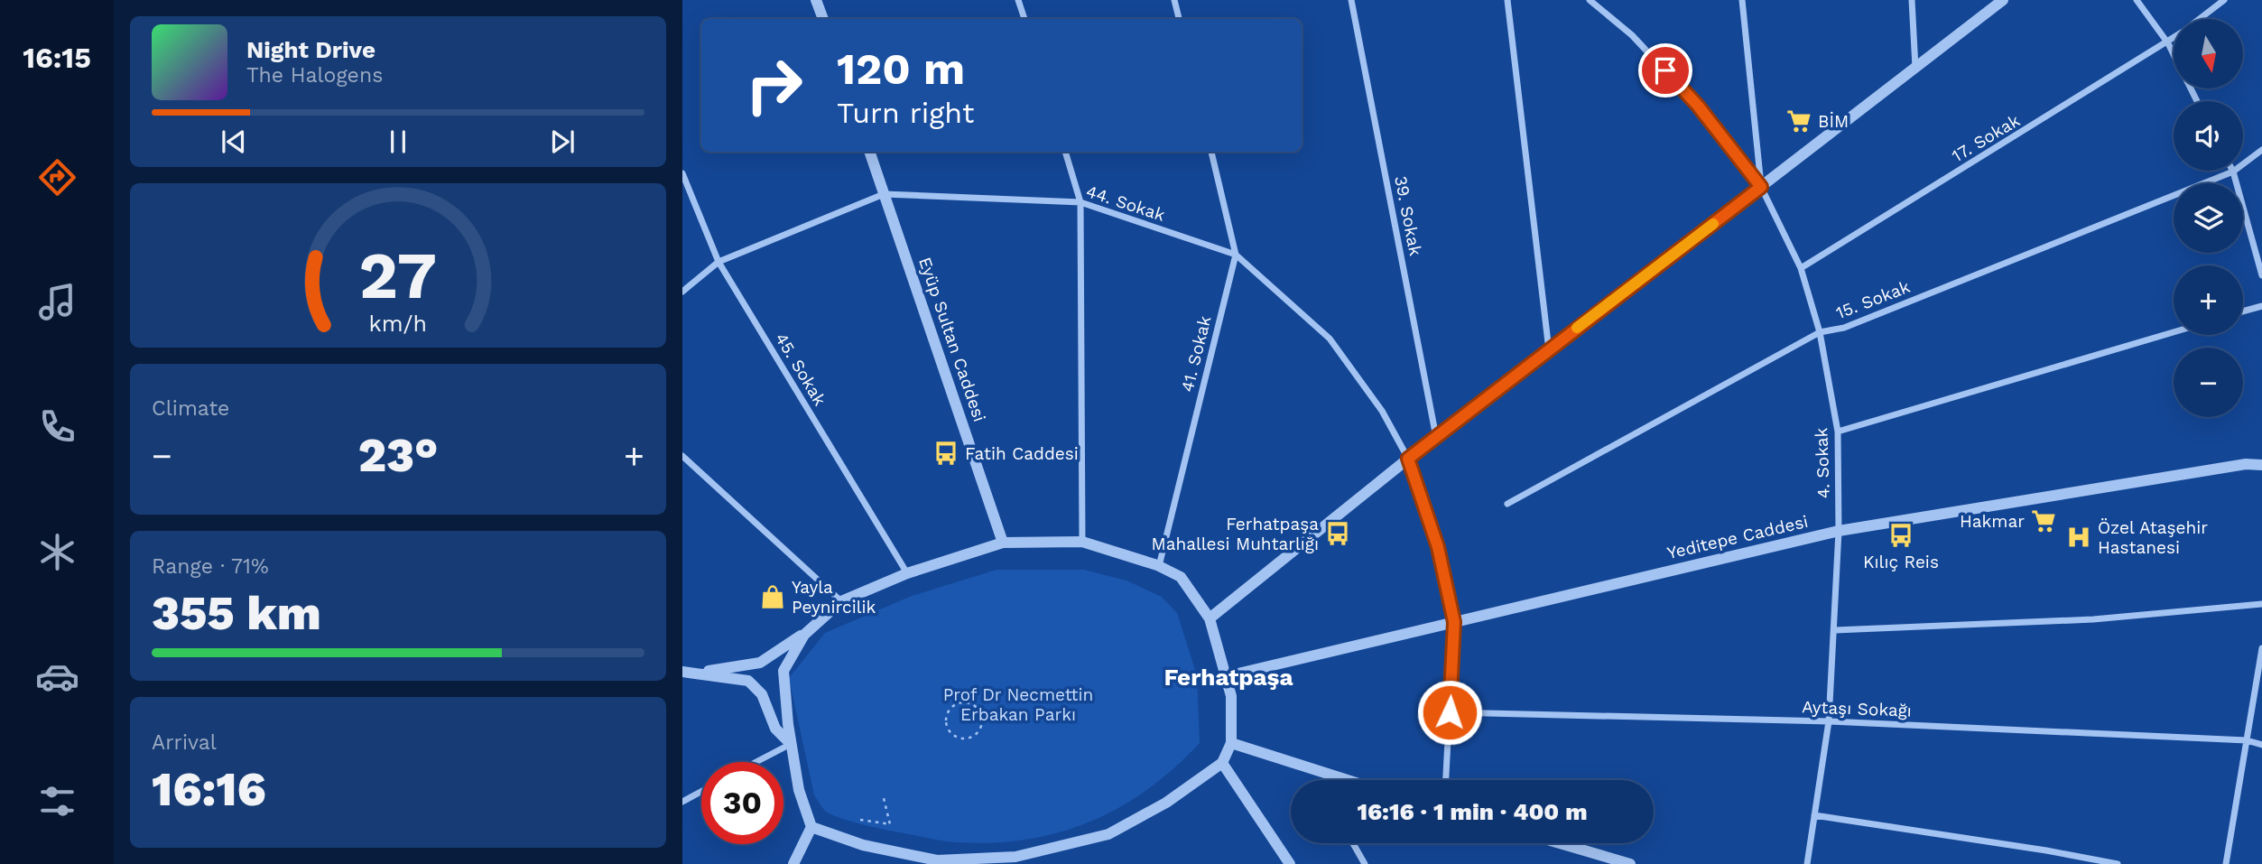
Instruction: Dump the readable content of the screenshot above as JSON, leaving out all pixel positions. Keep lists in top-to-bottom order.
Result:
{
  "streets": {
    "street": [
      "17. Sokak",
      "44. Sokak",
      "39. Sokak",
      "15. Sokak",
      "Eyüp Sultan Caddesi",
      "41. Sokak",
      "45. Sokak",
      "4. Sokak",
      "Yeditepe Caddesi",
      "Aytaşı Sokağı"
    ]
  },
  "crossings": [
    ["17. Sokak", "4. Sokak"],
    ["44. Sokak", "Eyüp Sultan Caddesi"],
    ["44. Sokak", "41. Sokak"],
    ["44. Sokak", "45. Sokak"],
    ["44. Sokak", "Yeditepe Caddesi"],
    ["44. Sokak", "Aytaşı Sokağı"],
    ["15. Sokak", "4. Sokak"],
    ["4. Sokak", "Yeditepe Caddesi"],
    ["4. Sokak", "Aytaşı Sokağı"]
  ],
  "districts": ["Ferhatpaşa"],
  "parks": ["Prof Dr Necmettin Erbakan Parkı"],
  "places": {
    "supermarket": ["BİM", "Hakmar"],
    "bus stop": ["Fatih Caddesi", "Ferhatpaşa Mahallesi Muhtarlığı", "Kılıç Reis"],
    "hospital": ["Özel Ataşehir Hastanesi"],
    "shop": ["Yayla Peynircilik"]
  },
  "north": "bottom",
  "page": {
    "tabs": "16:15",
    "map_buttons": ["+", "−"],
    "turn": ["120 m", "Turn right"],
    "song": ["Night Drive", "The Halogens"],
    "tile": [
      "Climate",
      ["Range · 71%", "355 km"],
      ["Arrival", "16:16"]
    ],
    "heat": ["−", "23°", "+"],
    "limit": "30",
    "trip": "16:16 · 1 min · 400 m",
    "gauge": ["27", "km/h"]
  }
}
